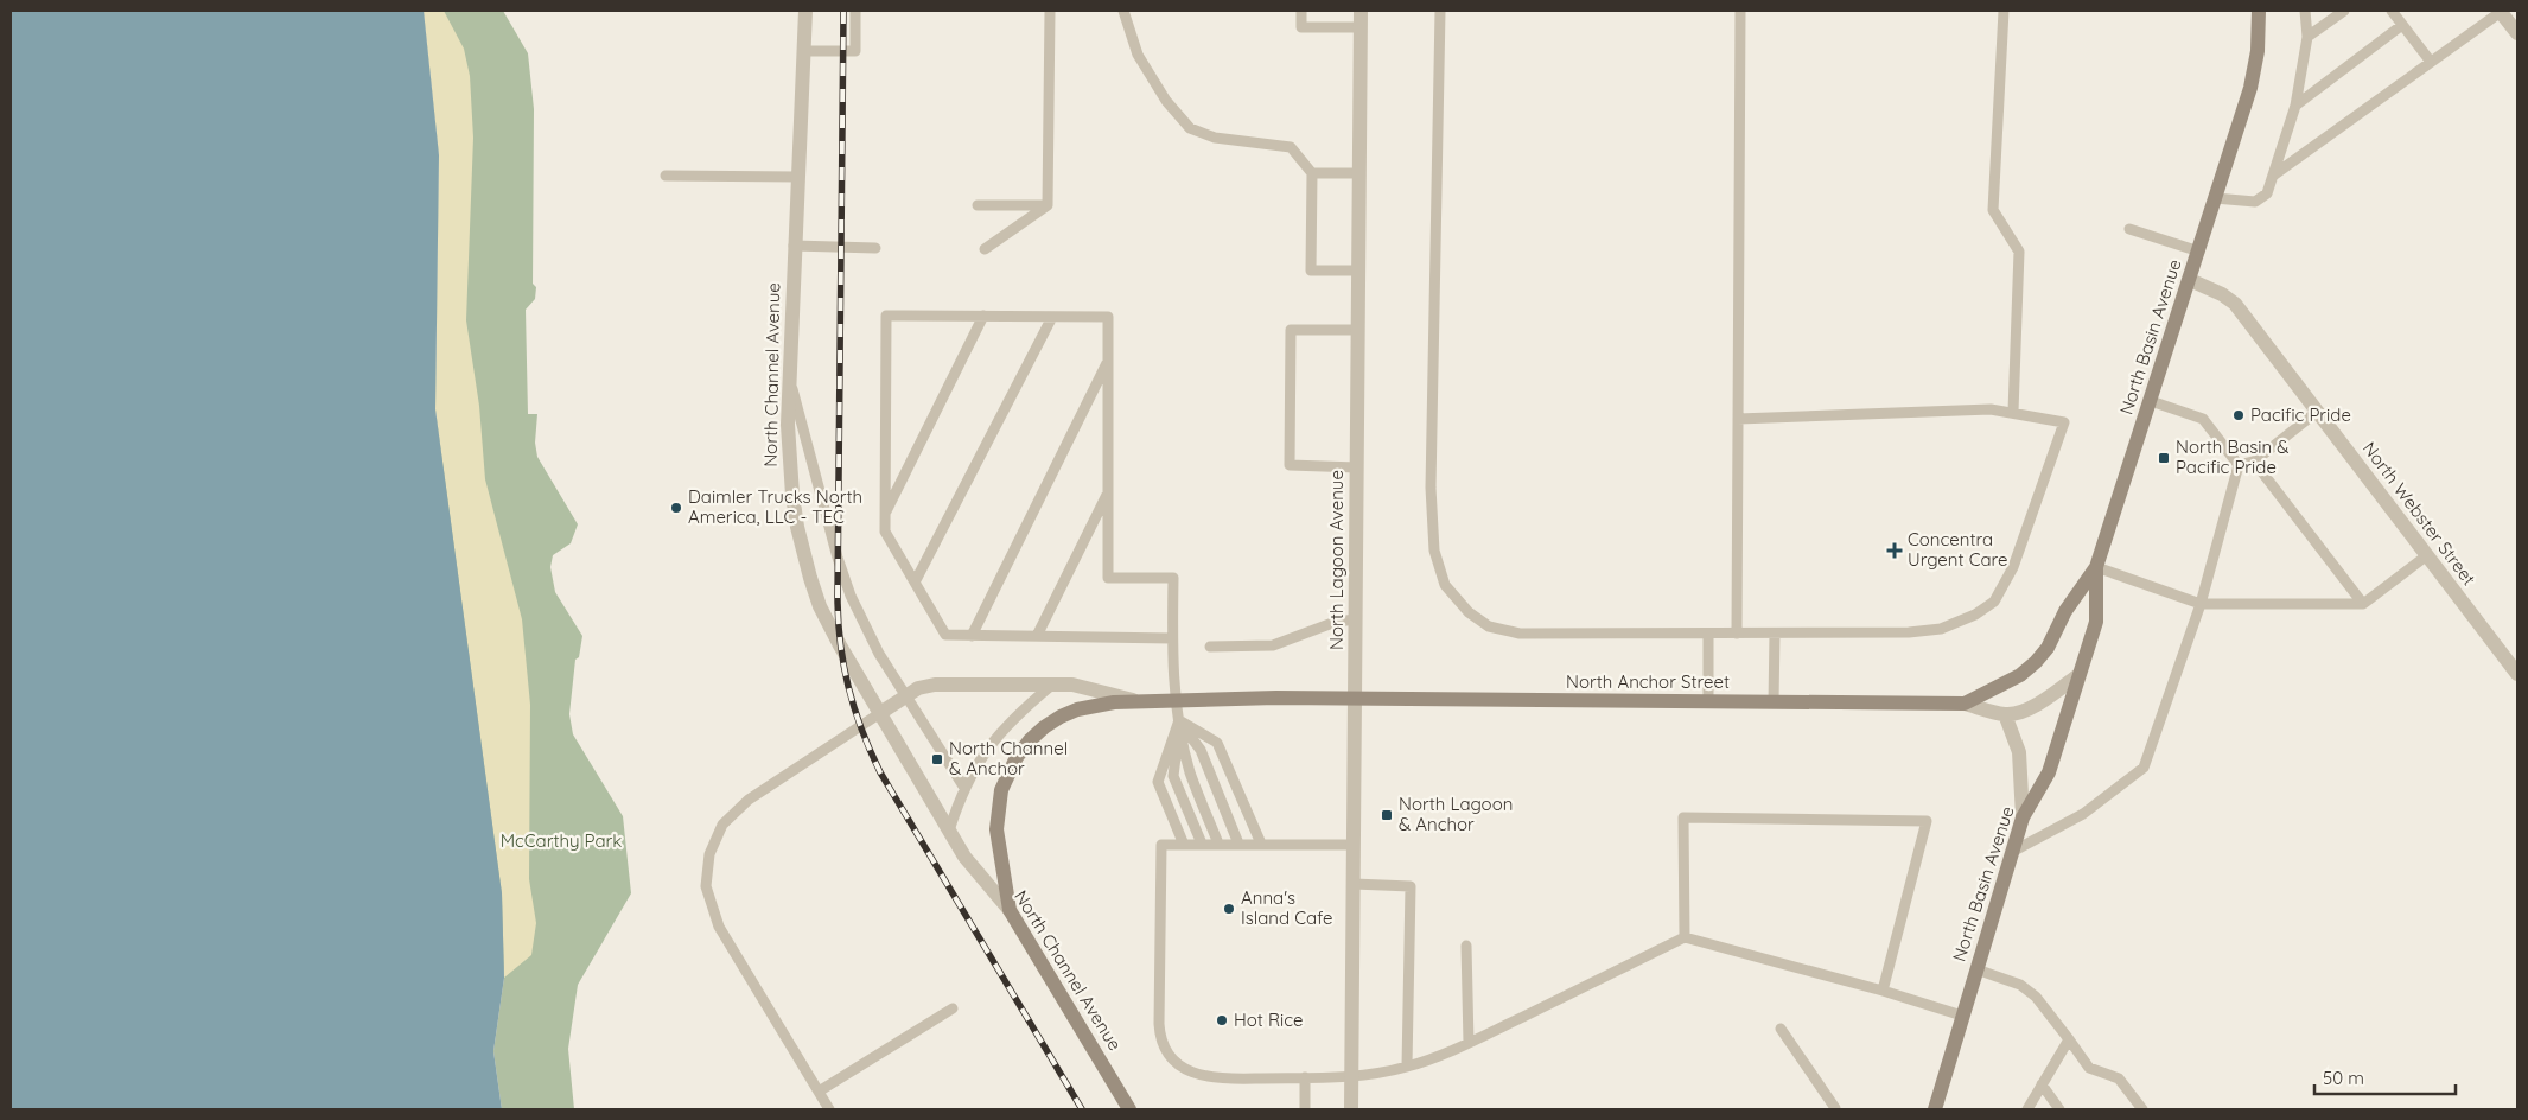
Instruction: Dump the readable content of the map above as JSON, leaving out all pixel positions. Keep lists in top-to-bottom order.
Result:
{
  "streets": {
    "main road": ["North Basin Avenue", "North Channel Avenue", "North Anchor Street"],
    "street": ["North Webster Street", "North Lagoon Avenue"]
  },
  "crossings": [
    ["North Basin Avenue", "North Webster Street"],
    ["North Basin Avenue", "North Anchor Street"],
    ["North Channel Avenue", "North Anchor Street"],
    ["North Lagoon Avenue", "North Anchor Street"]
  ],
  "parks": ["McCarthy Park"],
  "places": {
    "other": [
      "Pacific Pride",
      "Daimler Trucks North America, LLC - TEC",
      "Anna's Island Cafe",
      "Hot Rice"
    ],
    "transit": ["North Basin & Pacific Pride", "North Channel & Anchor", "North Lagoon & Anchor"],
    "health": ["Concentra Urgent Care"]
  },
  "scale_bar": "50 m"
}
